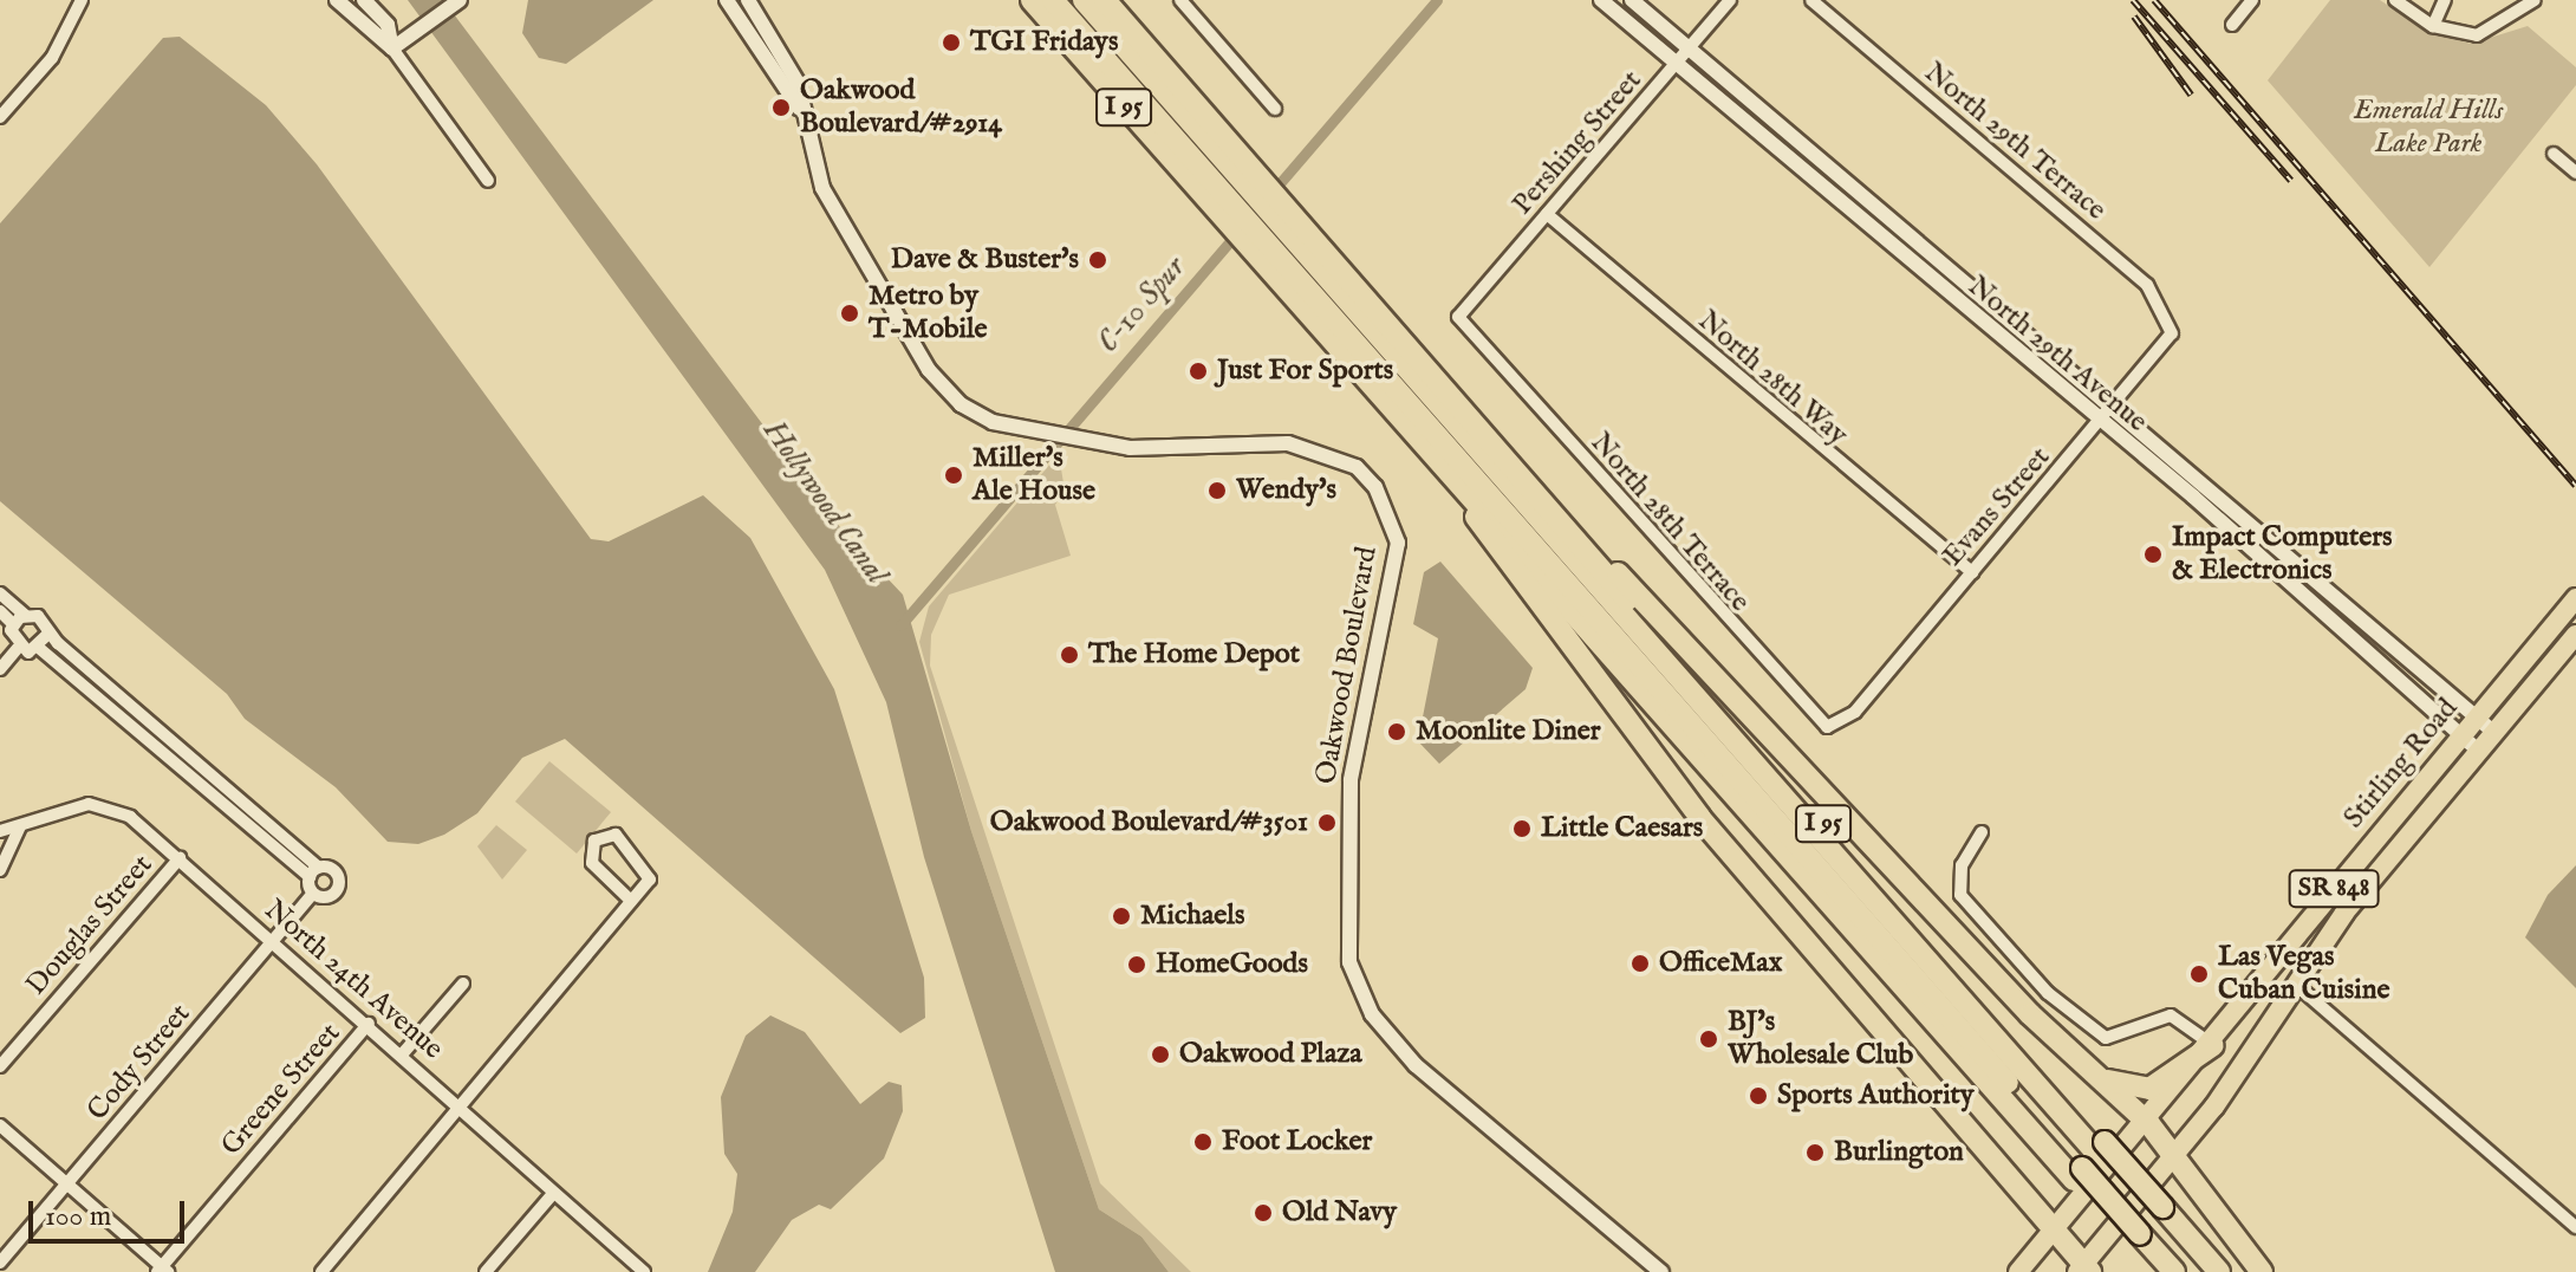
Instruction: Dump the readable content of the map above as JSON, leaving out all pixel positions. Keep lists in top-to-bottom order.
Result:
{
  "streets": {
    "highway": ["I 95"],
    "main road": ["Stirling Road", "SR 848"],
    "street": [
      "North 29th Terrace",
      "Pershing Street",
      "North 29th Avenue",
      "North 28th Way",
      "Evans Street",
      "North 28th Terrace",
      "Oakwood Boulevard",
      "Douglas Street",
      "North 24th Avenue",
      "Cody Street",
      "Greene Street"
    ]
  },
  "crossings": [
    ["North 29th Terrace", "Evans Street"],
    ["Pershing Street", "North 29th Avenue"],
    ["Pershing Street", "North 28th Way"],
    ["Pershing Street", "North 28th Terrace"],
    ["North 29th Avenue", "Evans Street"],
    ["North 29th Avenue", "Stirling Road"],
    ["North 28th Way", "Evans Street"],
    ["Evans Street", "North 28th Terrace"],
    ["Douglas Street", "North 24th Avenue"],
    ["North 24th Avenue", "Cody Street"],
    ["North 24th Avenue", "Greene Street"]
  ],
  "water": ["C-10 Spur", "Hollywood Canal"],
  "parks": ["Emerald Hills Lake Park"],
  "places": [
    "TGI Fridays",
    "Oakwood Boulevard/#2914",
    "Dave & Buster's",
    "Metro by T-Mobile",
    "Just For Sports",
    "Miller's Ale House",
    "Wendy's",
    "Impact Computers & Electronics",
    "The Home Depot",
    "Moonlite Diner",
    "Oakwood Boulevard/#3501",
    "Little Caesars",
    "Michaels",
    "OfficeMax",
    "HomeGoods",
    "Las Vegas Cuban Cuisine",
    "BJ's Wholesale Club",
    "Oakwood Plaza",
    "Sports Authority",
    "Foot Locker",
    "Burlington",
    "Old Navy"
  ],
  "scale_bar": "100 m"
}
